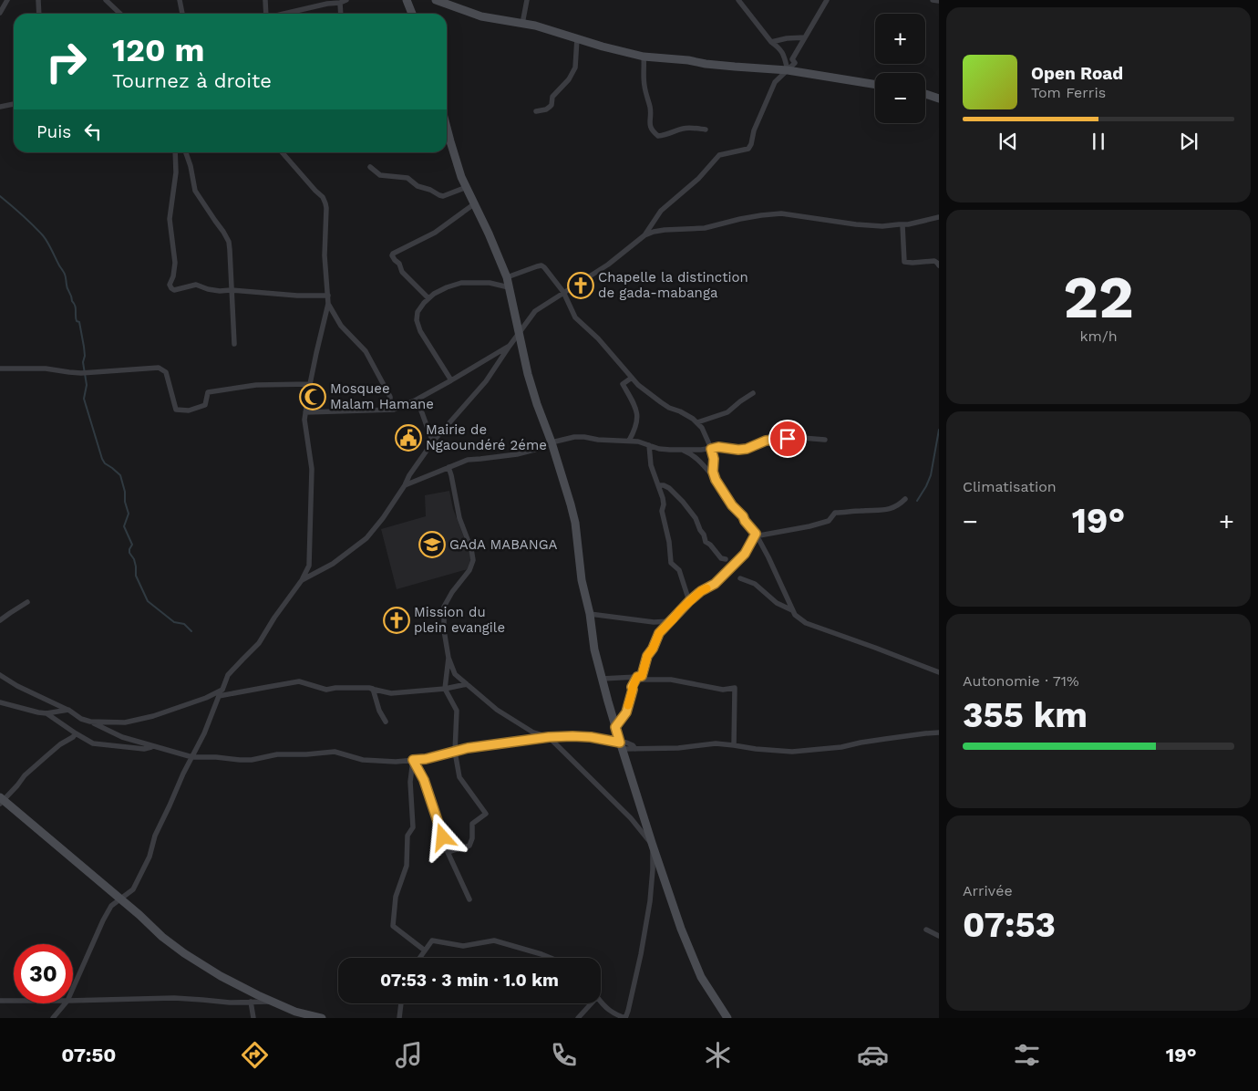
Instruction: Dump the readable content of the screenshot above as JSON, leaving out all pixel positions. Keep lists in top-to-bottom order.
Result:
{
  "places": {
    "church": ["Chapelle la distinction de gada-mabanga", "Mission du plein evangile"],
    "mosque": ["Mosquee Malam Hamane"],
    "public building": ["Mairie de Ngaoundéré 2éme"],
    "school or university": ["GAdA MABANGA"]
  },
  "page": {
    "map_buttons": ["+", "−"],
    "turn": ["120 m", "Tournez à droite"],
    "song": ["Open Road", "Tom Ferris"],
    "then": "Puis",
    "tile": [
      ["22", "km/h"],
      "Climatisation",
      ["Autonomie · 71%", "355 km"],
      ["Arrivée", "07:53"]
    ],
    "heat": ["−", "19°", "+"],
    "limit": "30",
    "trip": "07:53 · 3 min · 1.0 km",
    "tabs": ["07:50", "19°"]
  }
}
